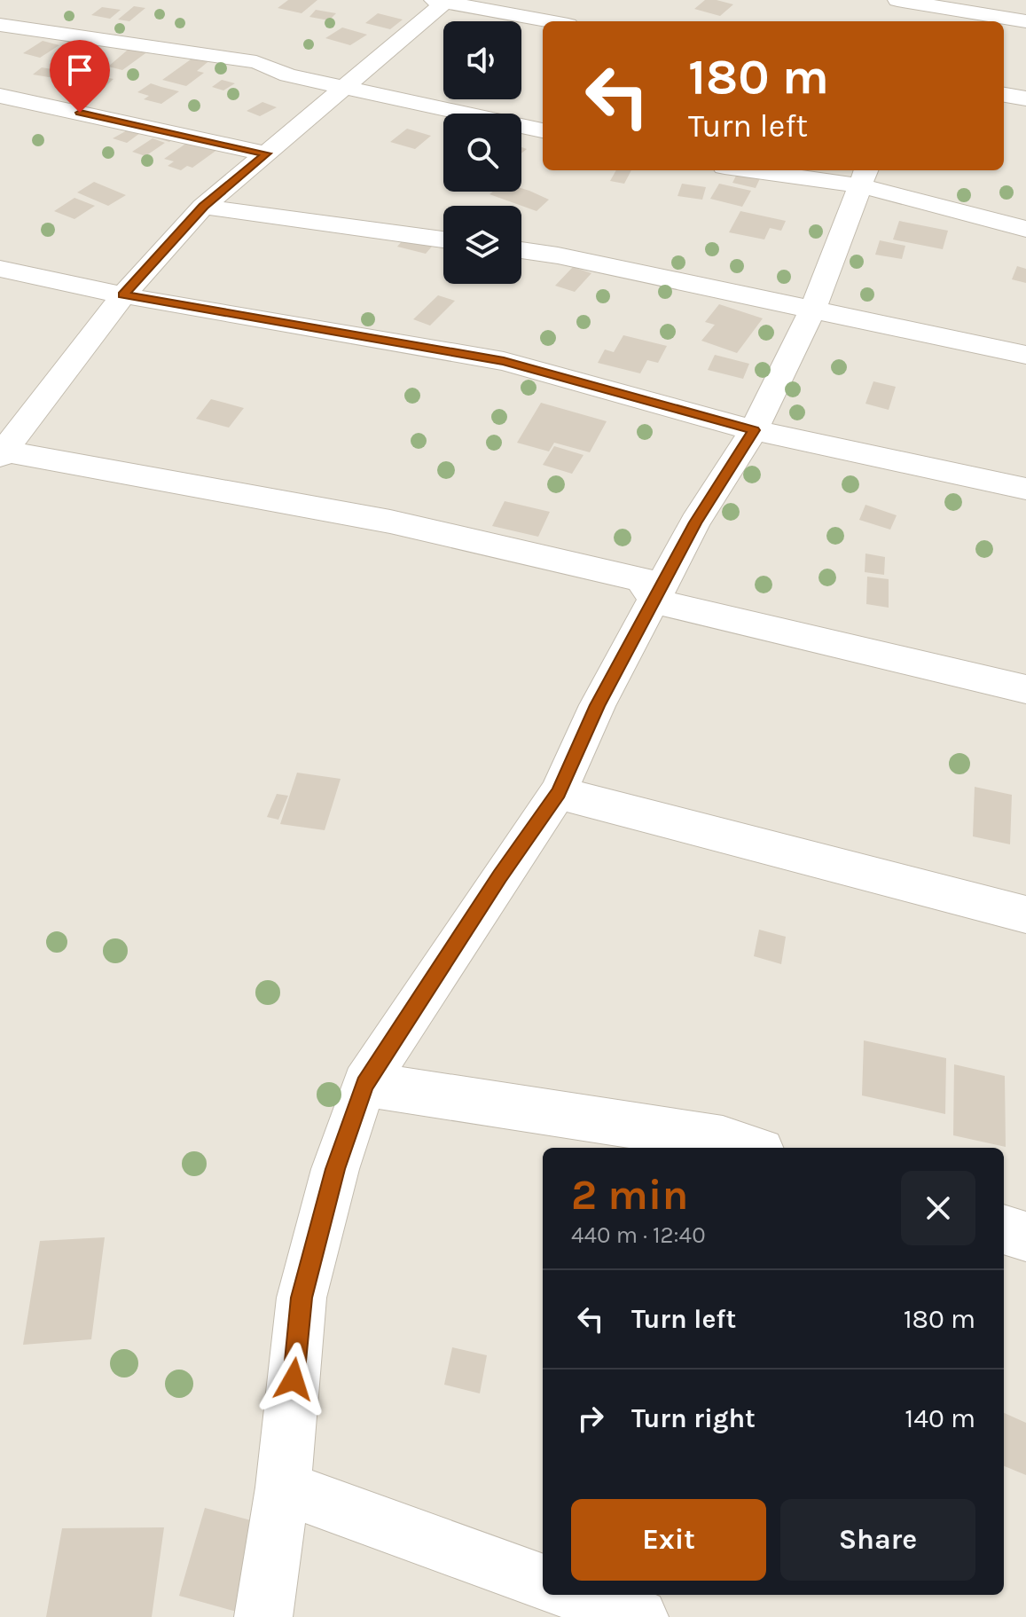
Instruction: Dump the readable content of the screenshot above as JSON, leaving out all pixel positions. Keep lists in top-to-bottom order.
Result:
{
  "page": {
    "turn": ["180 m", "Turn left"],
    "heading": ["2 min", "440 m · 12:40"],
    "list": [
      {
        "name": "Turn left",
        "value": "180 m"
      },
      {
        "name": "Turn right",
        "value": "140 m"
      }
    ],
    "buttons": ["Exit", "Share"]
  }
}
